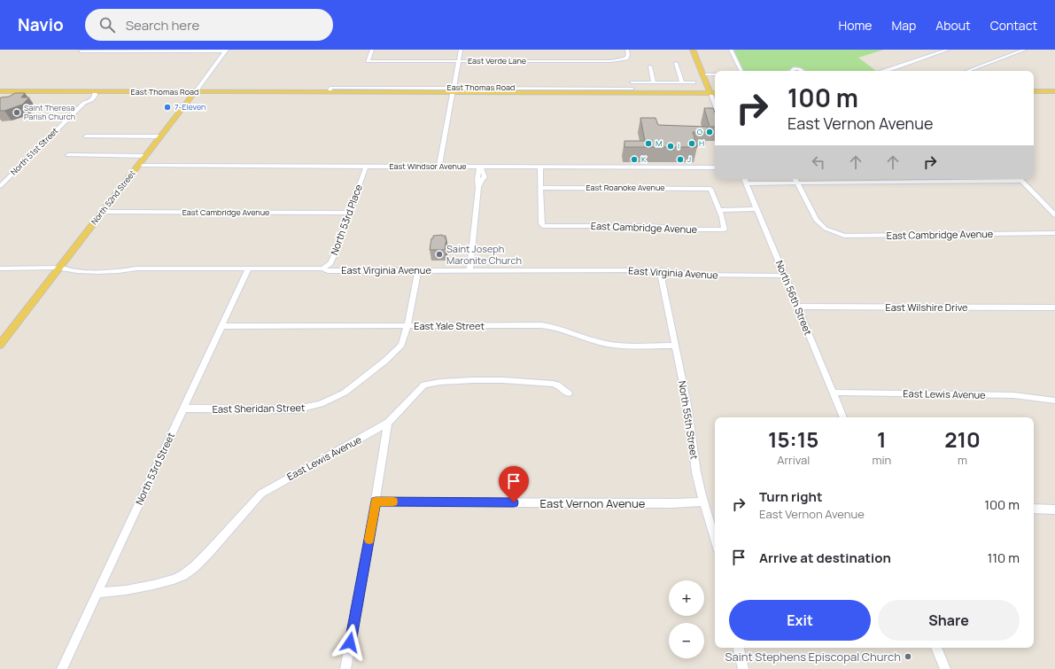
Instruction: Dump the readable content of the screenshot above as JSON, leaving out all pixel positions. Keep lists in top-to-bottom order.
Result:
{
  "streets": {
    "main road": ["East Thomas Road", "North 52nd Street"],
    "street": [
      "East Verde Lane",
      "North 51st Street",
      "East Windsor Avenue",
      "East Roanoke Avenue",
      "East Cambridge Avenue",
      "North 53rd Place",
      "East Virginia Avenue",
      "North 56th Street",
      "East Wilshire Drive",
      "East Yale Street",
      "East Lewis Avenue",
      "East Sheridan Street",
      "North 55th Street",
      "North 53rd Street",
      "East Vernon Avenue"
    ]
  },
  "crossings": [
    ["East Thomas Road", "North 51st Street"],
    ["East Thomas Road", "North 52nd Street"],
    ["East Windsor Avenue", "North 52nd Street"],
    ["East Windsor Avenue", "North 53rd Place"],
    ["East Roanoke Avenue", "East Cambridge Avenue"],
    ["North 52nd Street", "East Cambridge Avenue"],
    ["North 52nd Street", "East Virginia Avenue"],
    ["East Cambridge Avenue", "North 53rd Place"],
    ["North 53rd Place", "East Virginia Avenue"],
    ["East Virginia Avenue", "North 56th Street"],
    ["East Virginia Avenue", "East Sheridan Street"],
    ["East Virginia Avenue", "North 55th Street"],
    ["East Virginia Avenue", "North 53rd Street"],
    ["North 56th Street", "East Wilshire Drive"],
    ["North 56th Street", "East Lewis Avenue"],
    ["East Yale Street", "East Sheridan Street"],
    ["East Yale Street", "North 55th Street"],
    ["East Yale Street", "North 53rd Street"],
    ["East Lewis Avenue", "North 53rd Street"],
    ["East Sheridan Street", "North 53rd Street"],
    ["North 55th Street", "East Vernon Avenue"]
  ],
  "places": [
    "7-Eleven",
    "Saint Theresa Parish Church",
    "G",
    "M",
    "H",
    "I",
    "K",
    "J",
    "Saint Joseph Maronite Church",
    "Saint Stephens Episcopal Church"
  ],
  "page": {
    "header": "Navio",
    "search": "Search here",
    "nav": [
      "Home",
      "Map",
      "About",
      "Contact"
    ],
    "turn": ["100 m", "East Vernon Avenue"],
    "eta": [
      "15:15",
      "Arrival",
      "1",
      "min",
      "210",
      "m"
    ],
    "list": [
      {
        "name": "Turn right",
        "note": "East Vernon Avenue",
        "value": "100 m"
      },
      {
        "name": "Arrive at destination",
        "value": "110 m"
      }
    ],
    "map_buttons": ["+", "−"],
    "buttons": ["Exit", "Share"]
  }
}
